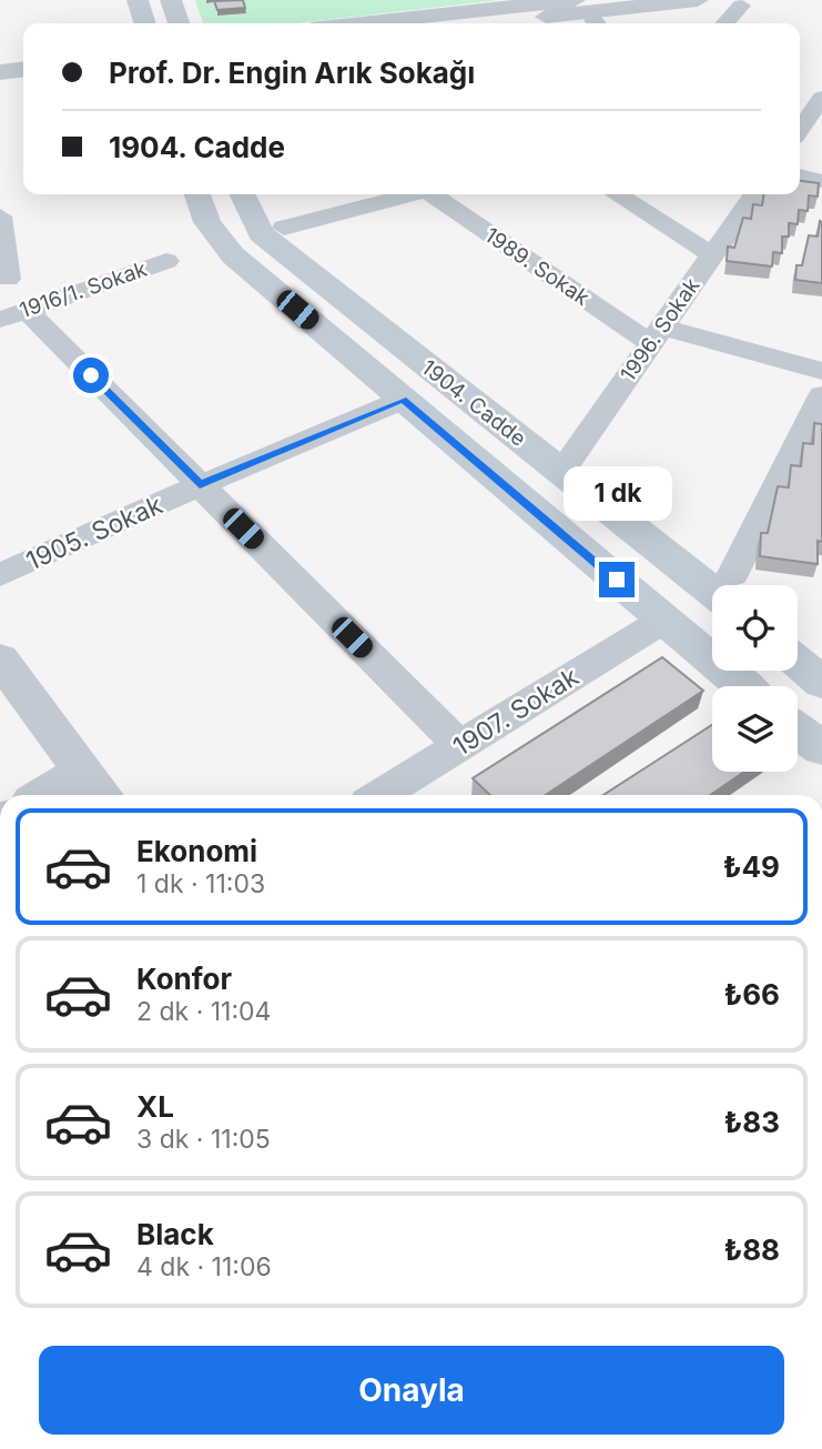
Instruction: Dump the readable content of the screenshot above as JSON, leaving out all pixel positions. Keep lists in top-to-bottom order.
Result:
{
  "streets": {
    "main road": ["1904. Cadde"],
    "street": [
      "1989. Sokak",
      "1916/1. Sokak",
      "1996. Sokak",
      "1905. Sokak",
      "1907. Sokak"
    ]
  },
  "crossings": [
    ["1989. Sokak", "1996. Sokak"],
    ["1996. Sokak", "1904. Cadde"],
    ["1904. Cadde", "1905. Sokak"],
    ["1904. Cadde", "1907. Sokak"]
  ],
  "page": {
    "banner": ["Prof. Dr. Engin Arık Sokağı", "1904. Cadde"],
    "bubble": "1 dk",
    "list": [
      {
        "name": "Ekonomi",
        "note": "1 dk · 11:03",
        "value": "₺49"
      },
      {
        "name": "Konfor",
        "note": "2 dk · 11:04",
        "value": "₺66"
      },
      {
        "name": "XL",
        "note": "3 dk · 11:05",
        "value": "₺83"
      },
      {
        "name": "Black",
        "note": "4 dk · 11:06",
        "value": "₺88"
      }
    ],
    "buttons": "Onayla"
  }
}
